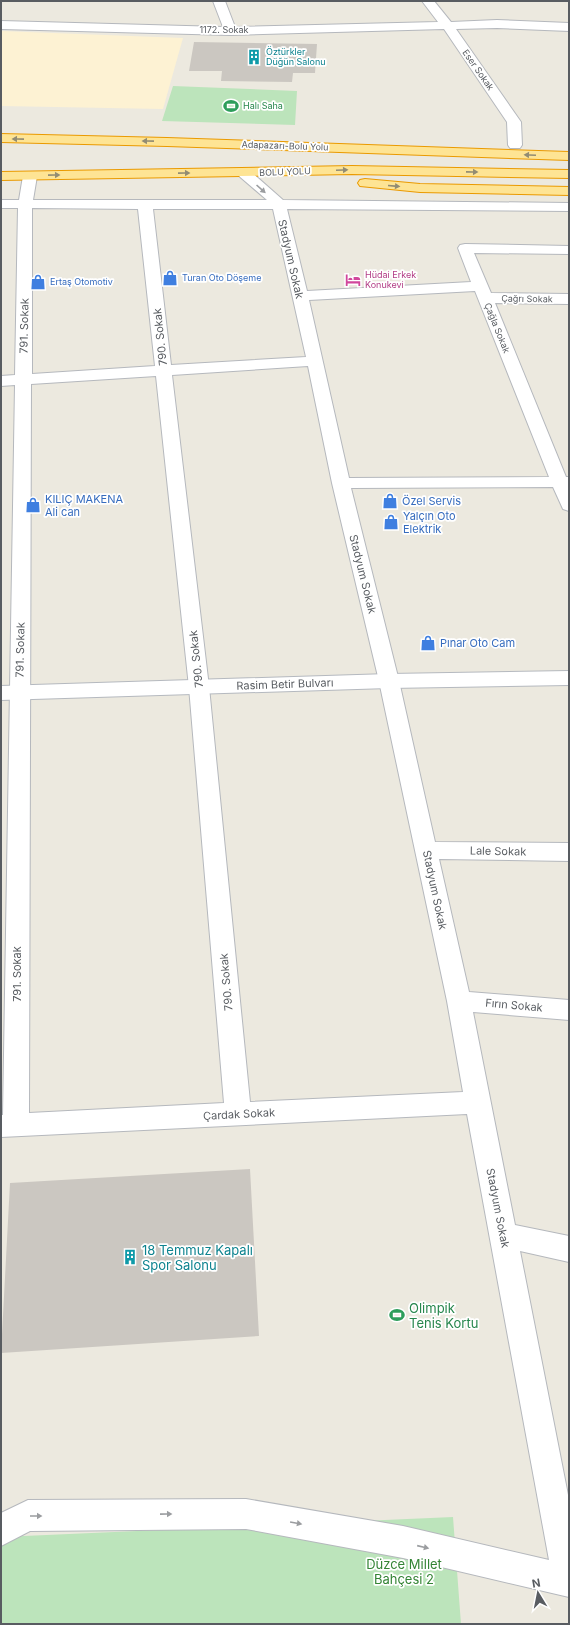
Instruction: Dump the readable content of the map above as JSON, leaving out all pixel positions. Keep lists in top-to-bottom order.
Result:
{
  "streets": {
    "highway": ["Adapazarı-Bolu Yolu", "BOLU YOLU"],
    "street": [
      "1172. Sokak",
      "Eser Sokak",
      "Stadyum Sokak",
      "Çağrı Sokak",
      "791. Sokak",
      "Çağla Sokak",
      "790. Sokak",
      "Rasim Betir Bulvarı",
      "Lale Sokak",
      "Fırın Sokak",
      "Çardak Sokak"
    ]
  },
  "crossings": [
    ["1172. Sokak", "Eser Sokak"],
    ["BOLU YOLU", "791. Sokak"],
    ["Stadyum Sokak", "Çağrı Sokak"],
    ["Stadyum Sokak", "Rasim Betir Bulvarı"],
    ["Stadyum Sokak", "Lale Sokak"],
    ["Stadyum Sokak", "Fırın Sokak"],
    ["Stadyum Sokak", "Çardak Sokak"],
    ["Çağrı Sokak", "Çağla Sokak"],
    ["791. Sokak", "Rasim Betir Bulvarı"],
    ["791. Sokak", "Çardak Sokak"],
    ["790. Sokak", "Rasim Betir Bulvarı"],
    ["790. Sokak", "Çardak Sokak"]
  ],
  "parks": ["Düzce Millet Bahçesi 2"],
  "places": {
    "building": ["Öztürkler Düğün Salonu", "18 Temmuz Kapalı Spor Salonu"],
    "sports": ["Halı Saha", "Olimpik Tenis Kortu"],
    "shop": [
      "Turan Oto Döşeme",
      "Ertaş Otomotiv",
      "Özel Servis",
      "KILIÇ MAKENA Ali can",
      "Yalçın Oto Elektrik",
      "Pınar Oto Cam"
    ],
    "hotel": ["Hüdai Erkek Konukevi"]
  },
  "north": "top"
}
